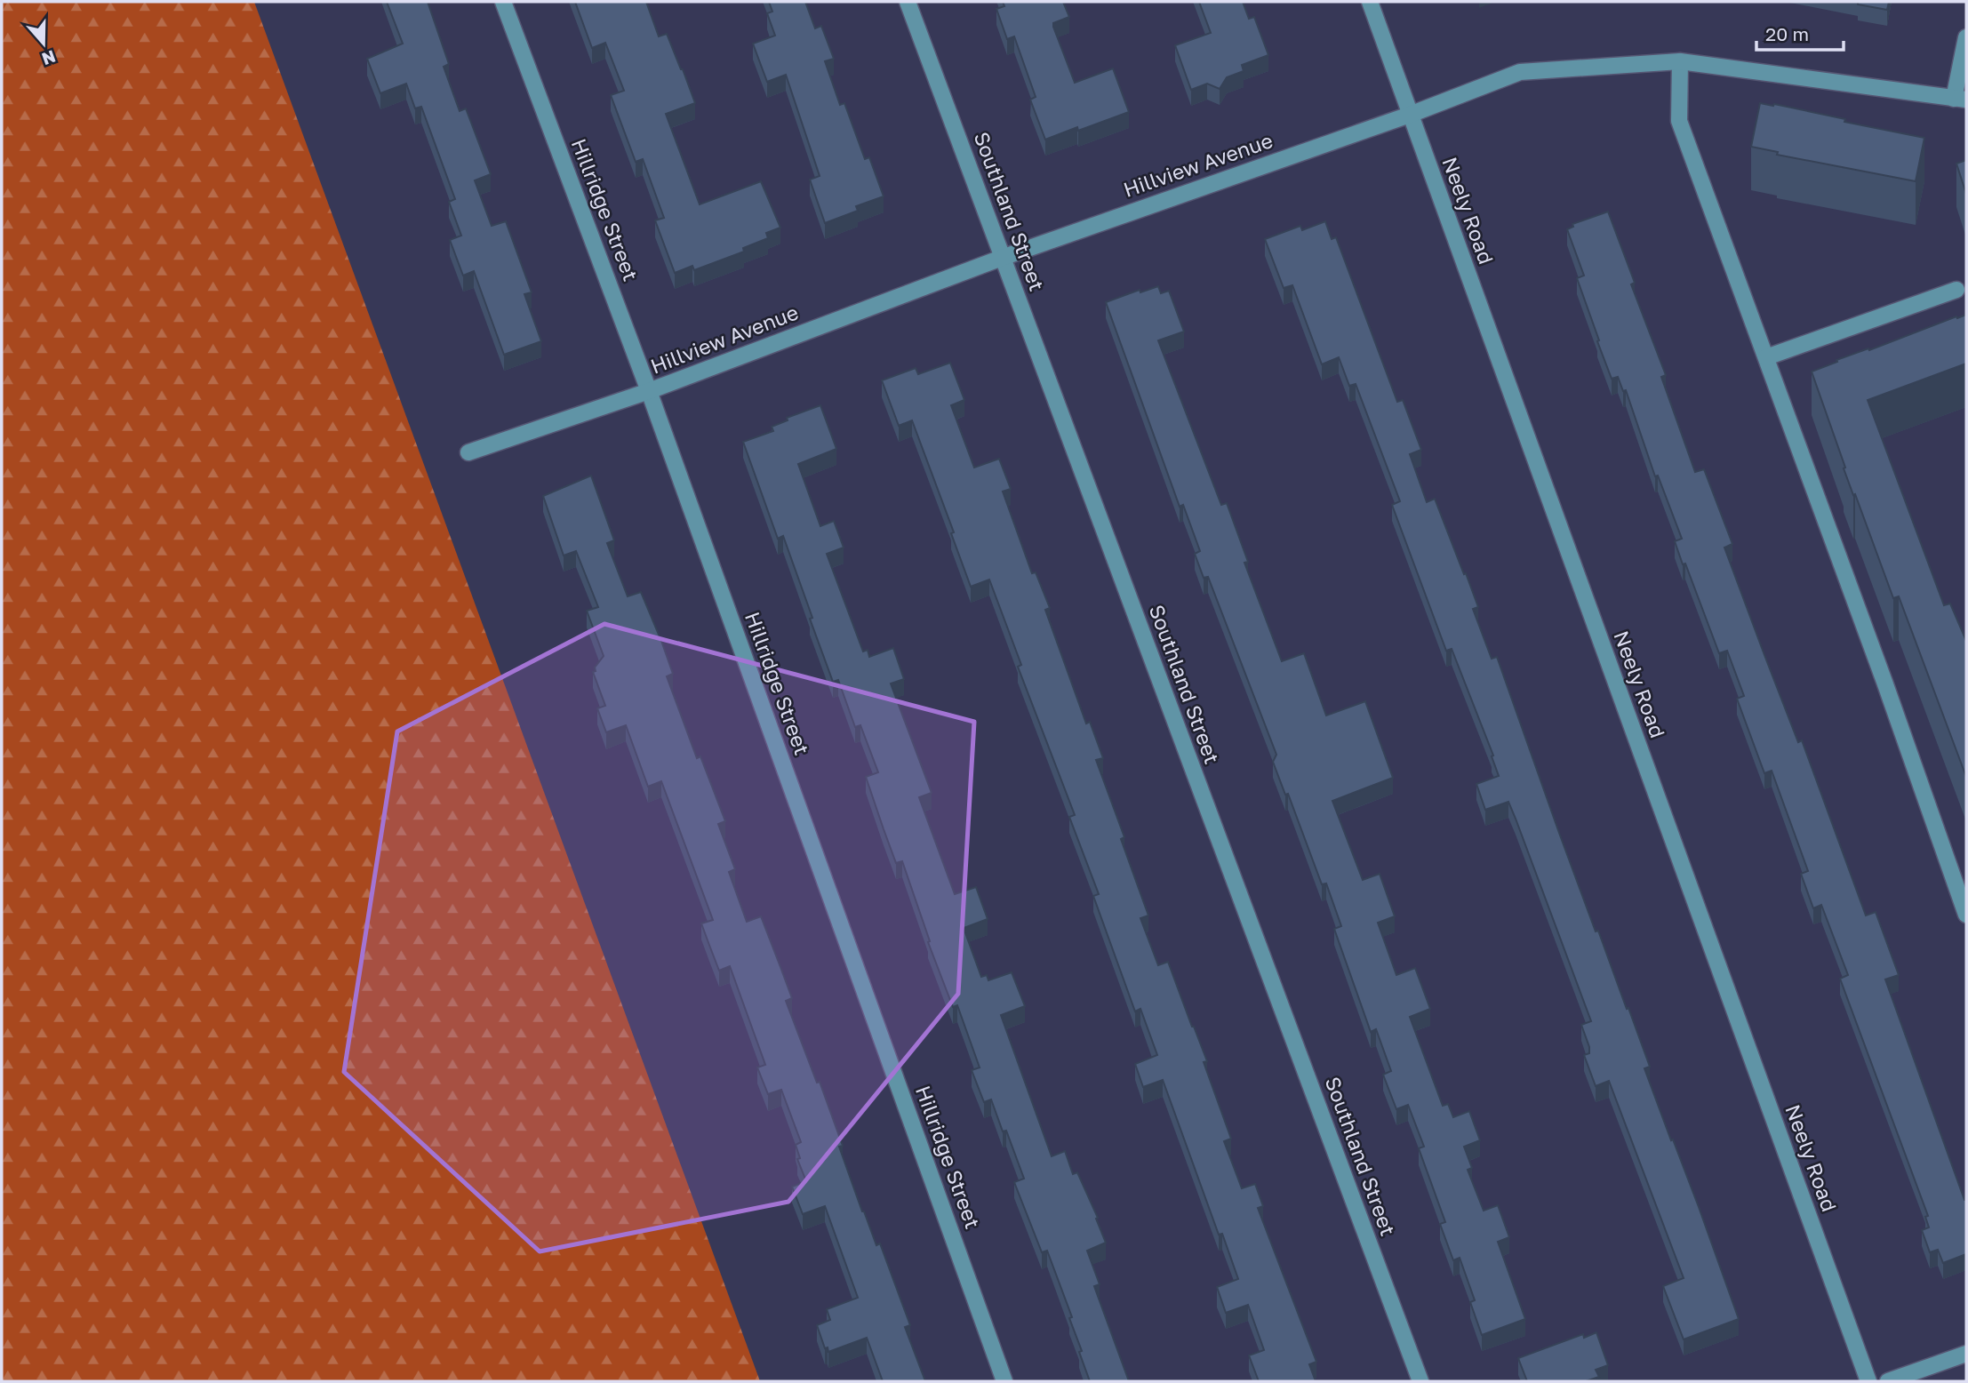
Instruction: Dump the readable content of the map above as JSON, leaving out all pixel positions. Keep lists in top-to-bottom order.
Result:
{
  "streets": {
    "street": [
      "Hillview Avenue",
      "Hillridge Street",
      "Neely Road",
      "Southland Street"
    ]
  },
  "crossings": [
    ["Hillview Avenue", "Hillridge Street"],
    ["Hillview Avenue", "Neely Road"],
    ["Hillview Avenue", "Southland Street"]
  ],
  "scale_bar": "20 m",
  "north": "bottom"
}
